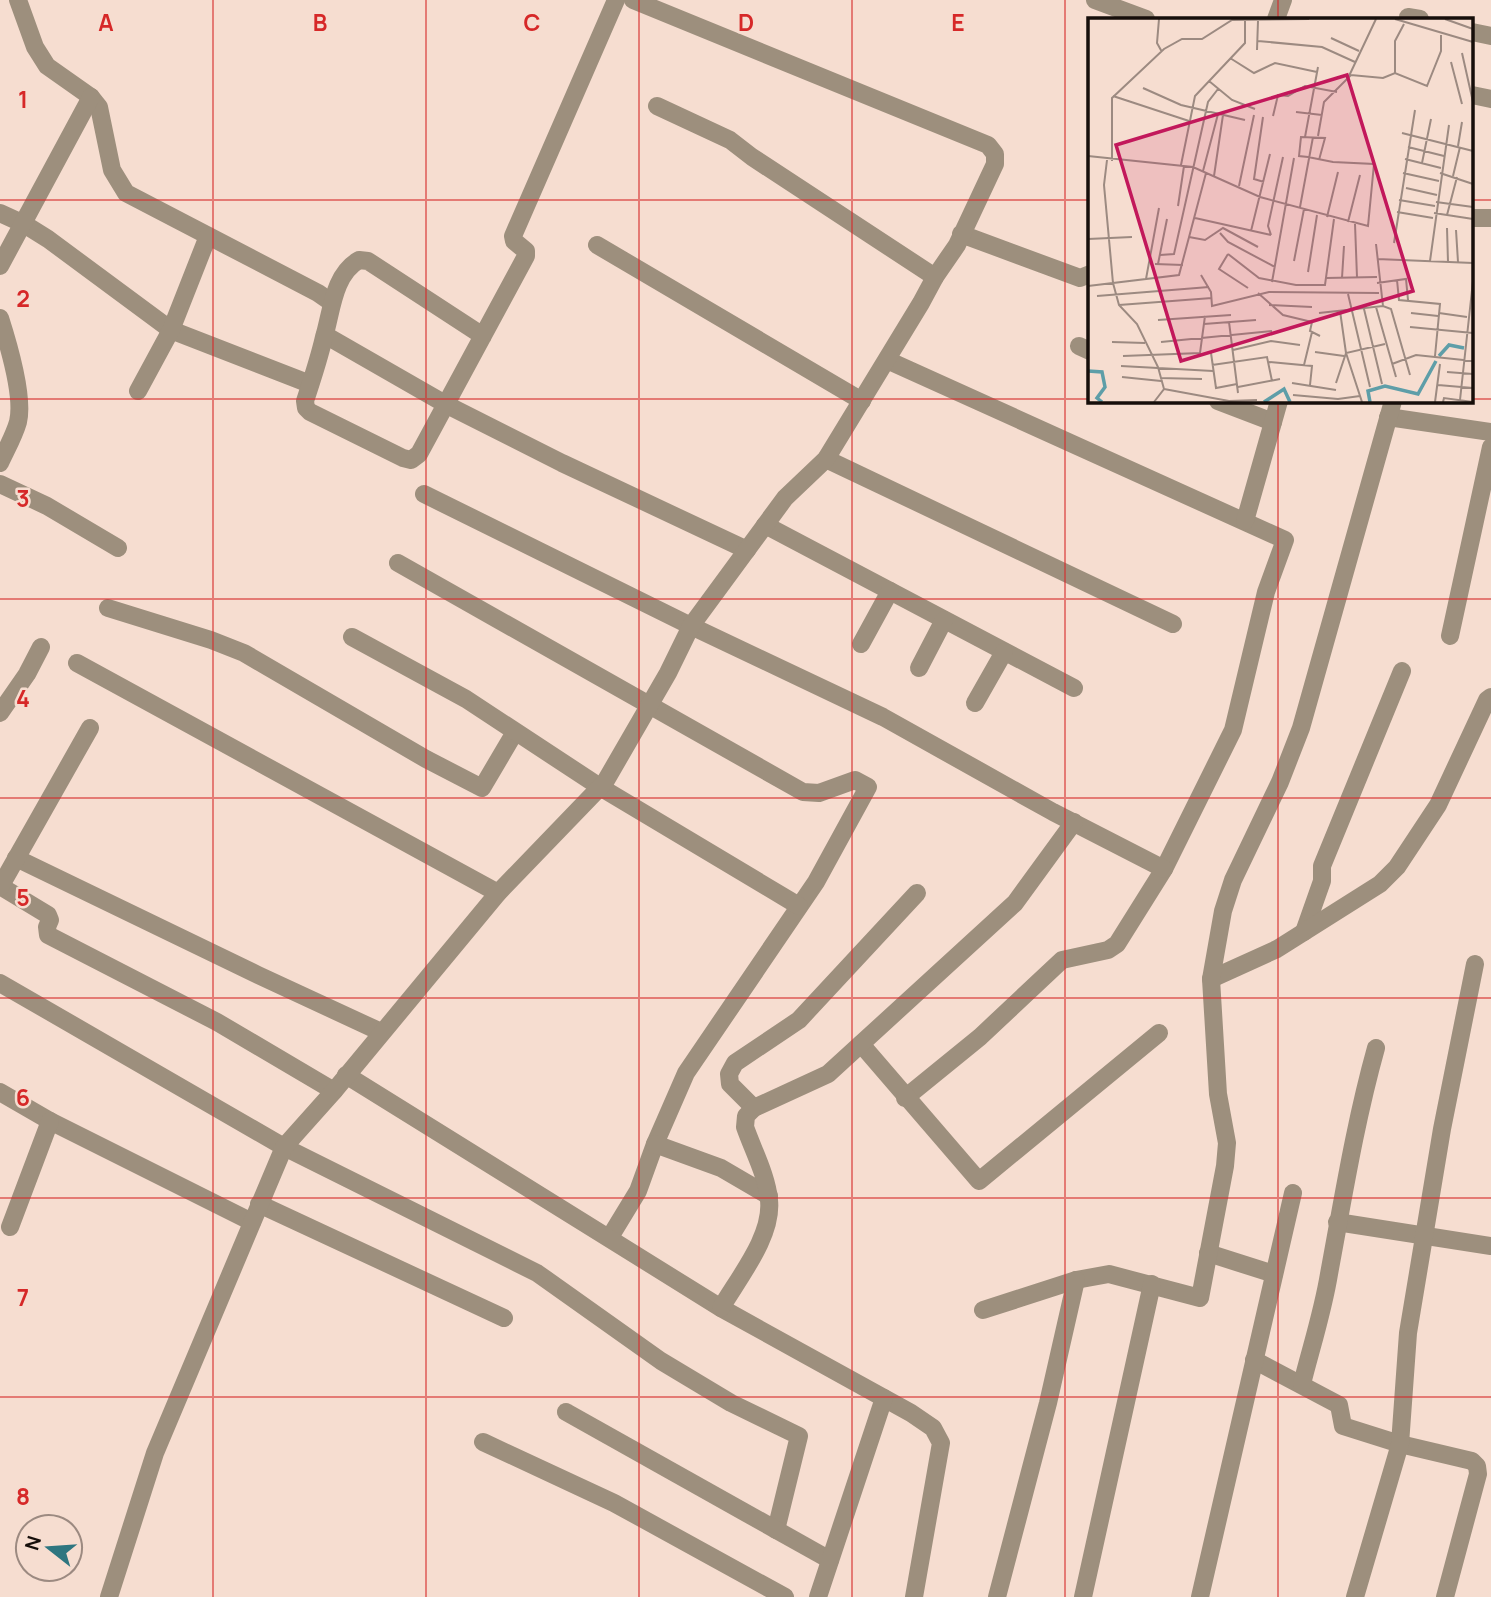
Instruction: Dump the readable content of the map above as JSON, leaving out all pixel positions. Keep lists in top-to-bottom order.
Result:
{
  "north": "left",
  "grid": {
    "columns": [
      "A",
      "B",
      "C",
      "D",
      "E"
    ],
    "rows": [
      "1",
      "2",
      "3",
      "4",
      "5",
      "6",
      "7",
      "8"
    ]
  }
}
